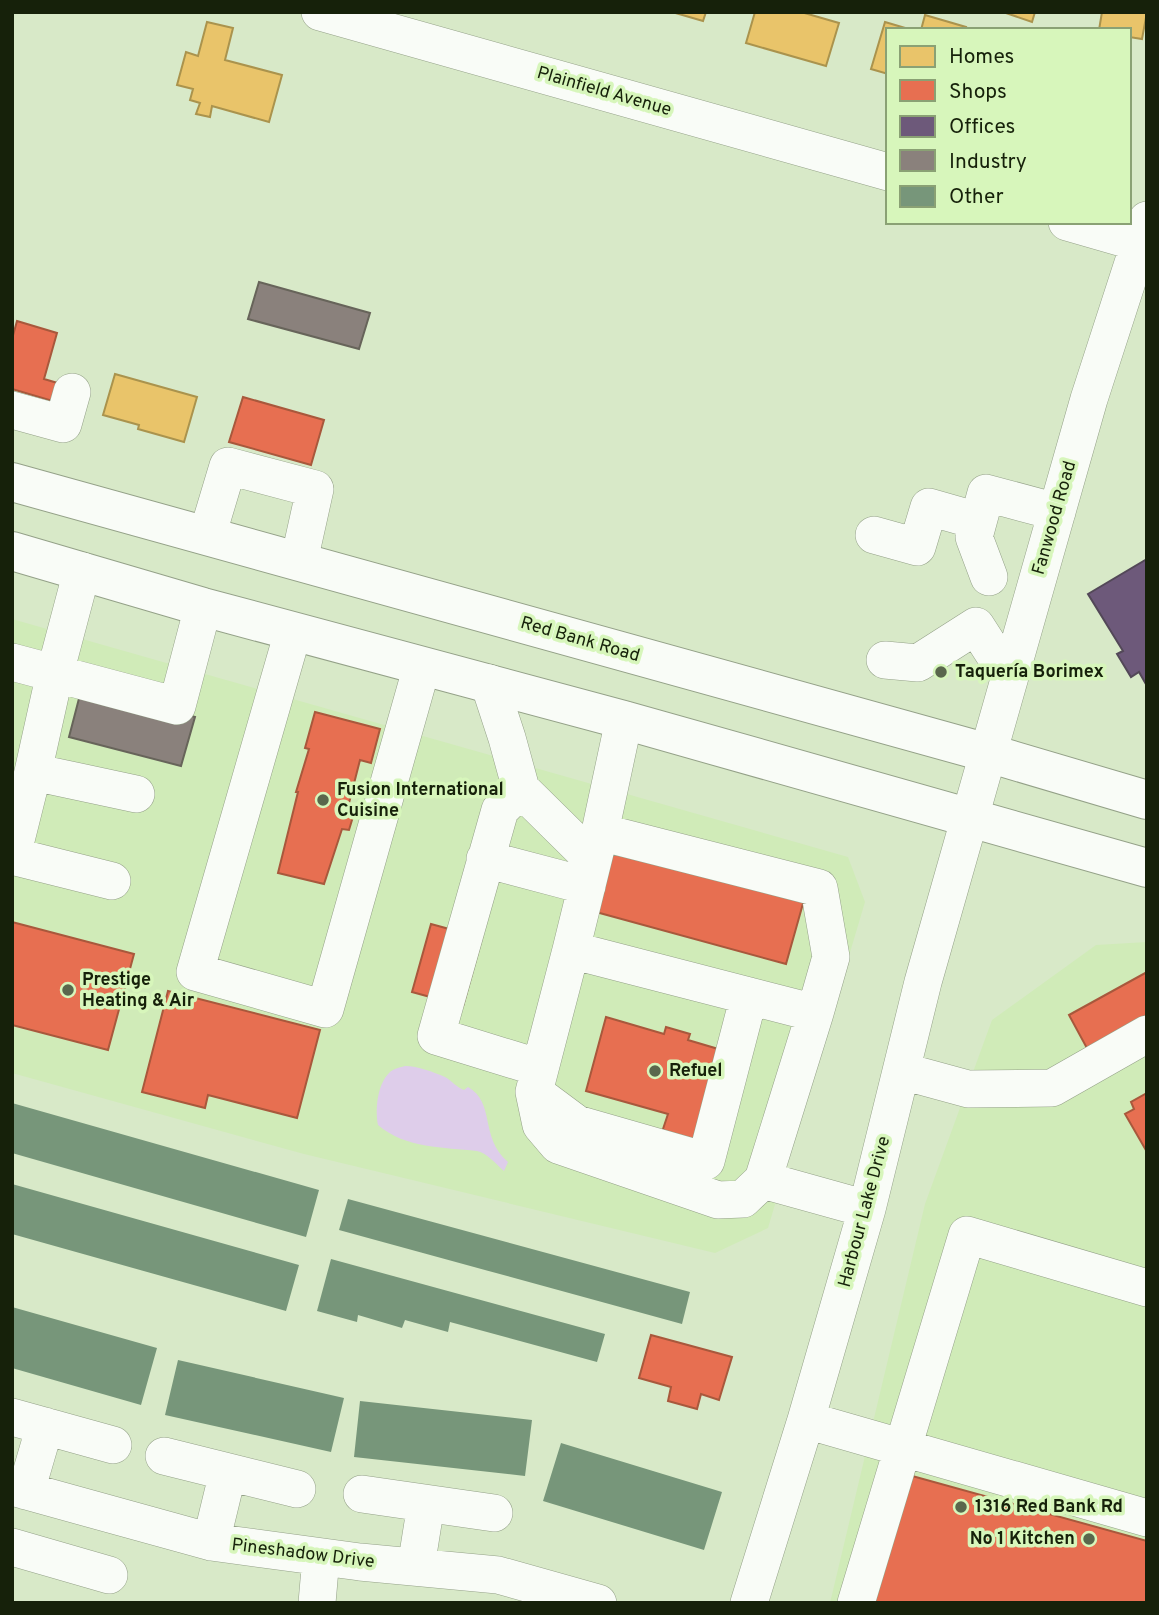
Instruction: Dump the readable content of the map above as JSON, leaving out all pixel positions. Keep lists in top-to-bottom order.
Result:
{
  "streets": {
    "main road": ["Red Bank Road"],
    "street": [
      "Plainfield Avenue",
      "Fanwood Road",
      "Harbour Lake Drive",
      "Pineshadow Drive"
    ]
  },
  "crossings": [
    ["Fanwood Road", "Red Bank Road"],
    ["Fanwood Road", "Harbour Lake Drive"]
  ],
  "places": [
    "Taquería Borimex",
    "Fusion International Cuisine",
    "Prestige Heating & Air",
    "Refuel",
    "1316 Red Bank Rd",
    "No 1 Kitchen"
  ],
  "legend": [
    "Homes",
    "Shops",
    "Offices",
    "Industry",
    "Other"
  ]
}
